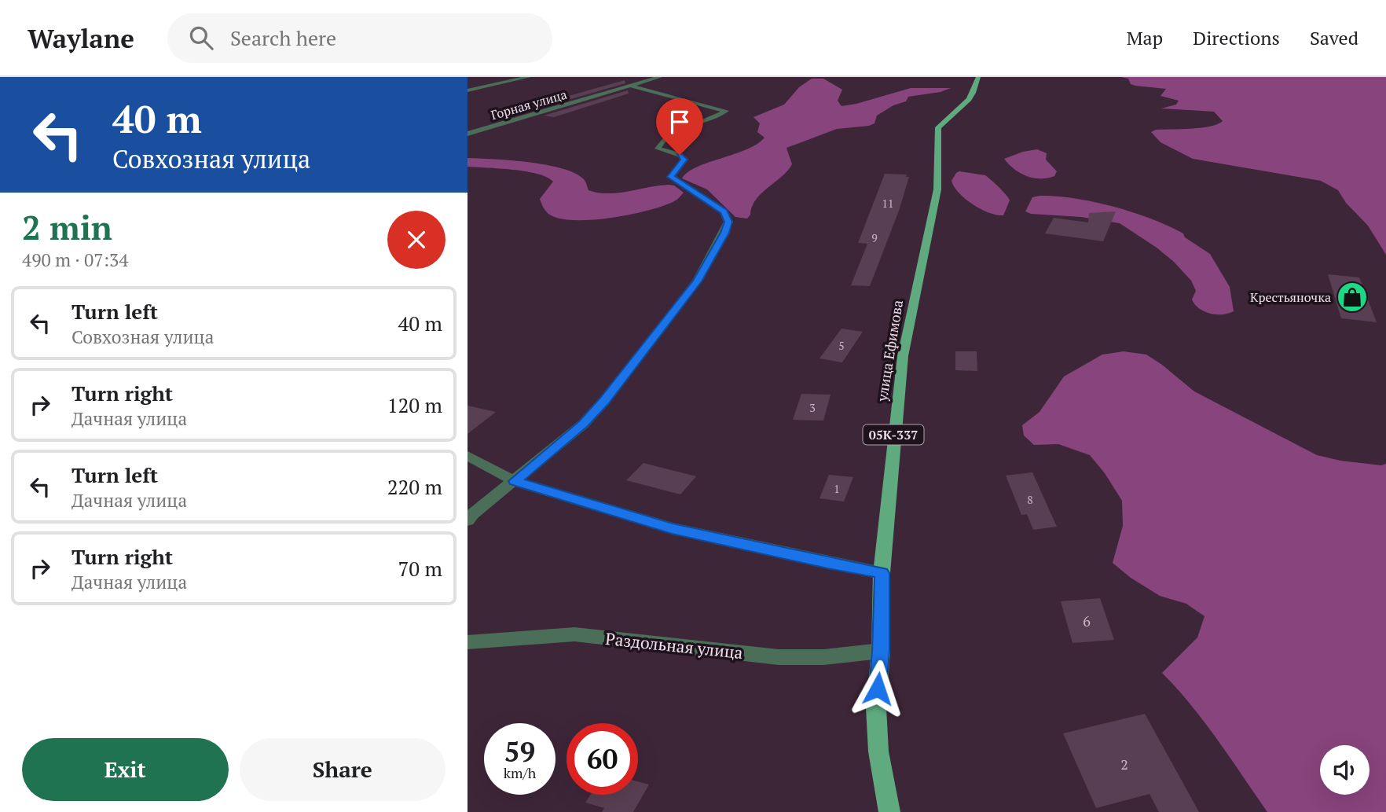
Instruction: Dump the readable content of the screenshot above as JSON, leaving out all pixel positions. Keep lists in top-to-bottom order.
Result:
{
  "streets": {
    "main road": ["улица Ефимова", "05К-337"],
    "street": ["Горная улица", "Раздольная улица"]
  },
  "crossings": [
    ["улица Ефимова", "Раздольная улица"]
  ],
  "places": {
    "shop": ["Крестьяночка"]
  },
  "house_numbers": [
    "11",
    "9",
    "5",
    "3",
    "1",
    "8",
    "6",
    "2"
  ],
  "page": {
    "header": "Waylane",
    "search": "Search here",
    "nav": ["Map", "Directions", "Saved"],
    "turn": ["40 m", "Совхозная улица"],
    "heading": ["2 min", "490 m · 07:34"],
    "list": [
      {
        "name": "Turn left",
        "note": "Совхозная улица",
        "value": "40 m"
      },
      {
        "name": "Turn right",
        "note": "Дачная улица",
        "value": "120 m"
      },
      {
        "name": "Turn left",
        "note": "Дачная улица",
        "value": "220 m"
      },
      {
        "name": "Turn right",
        "note": "Дачная улица",
        "value": "70 m"
      }
    ],
    "speed": "59 km/h",
    "limit": "60",
    "buttons": ["Exit", "Share"]
  }
}
